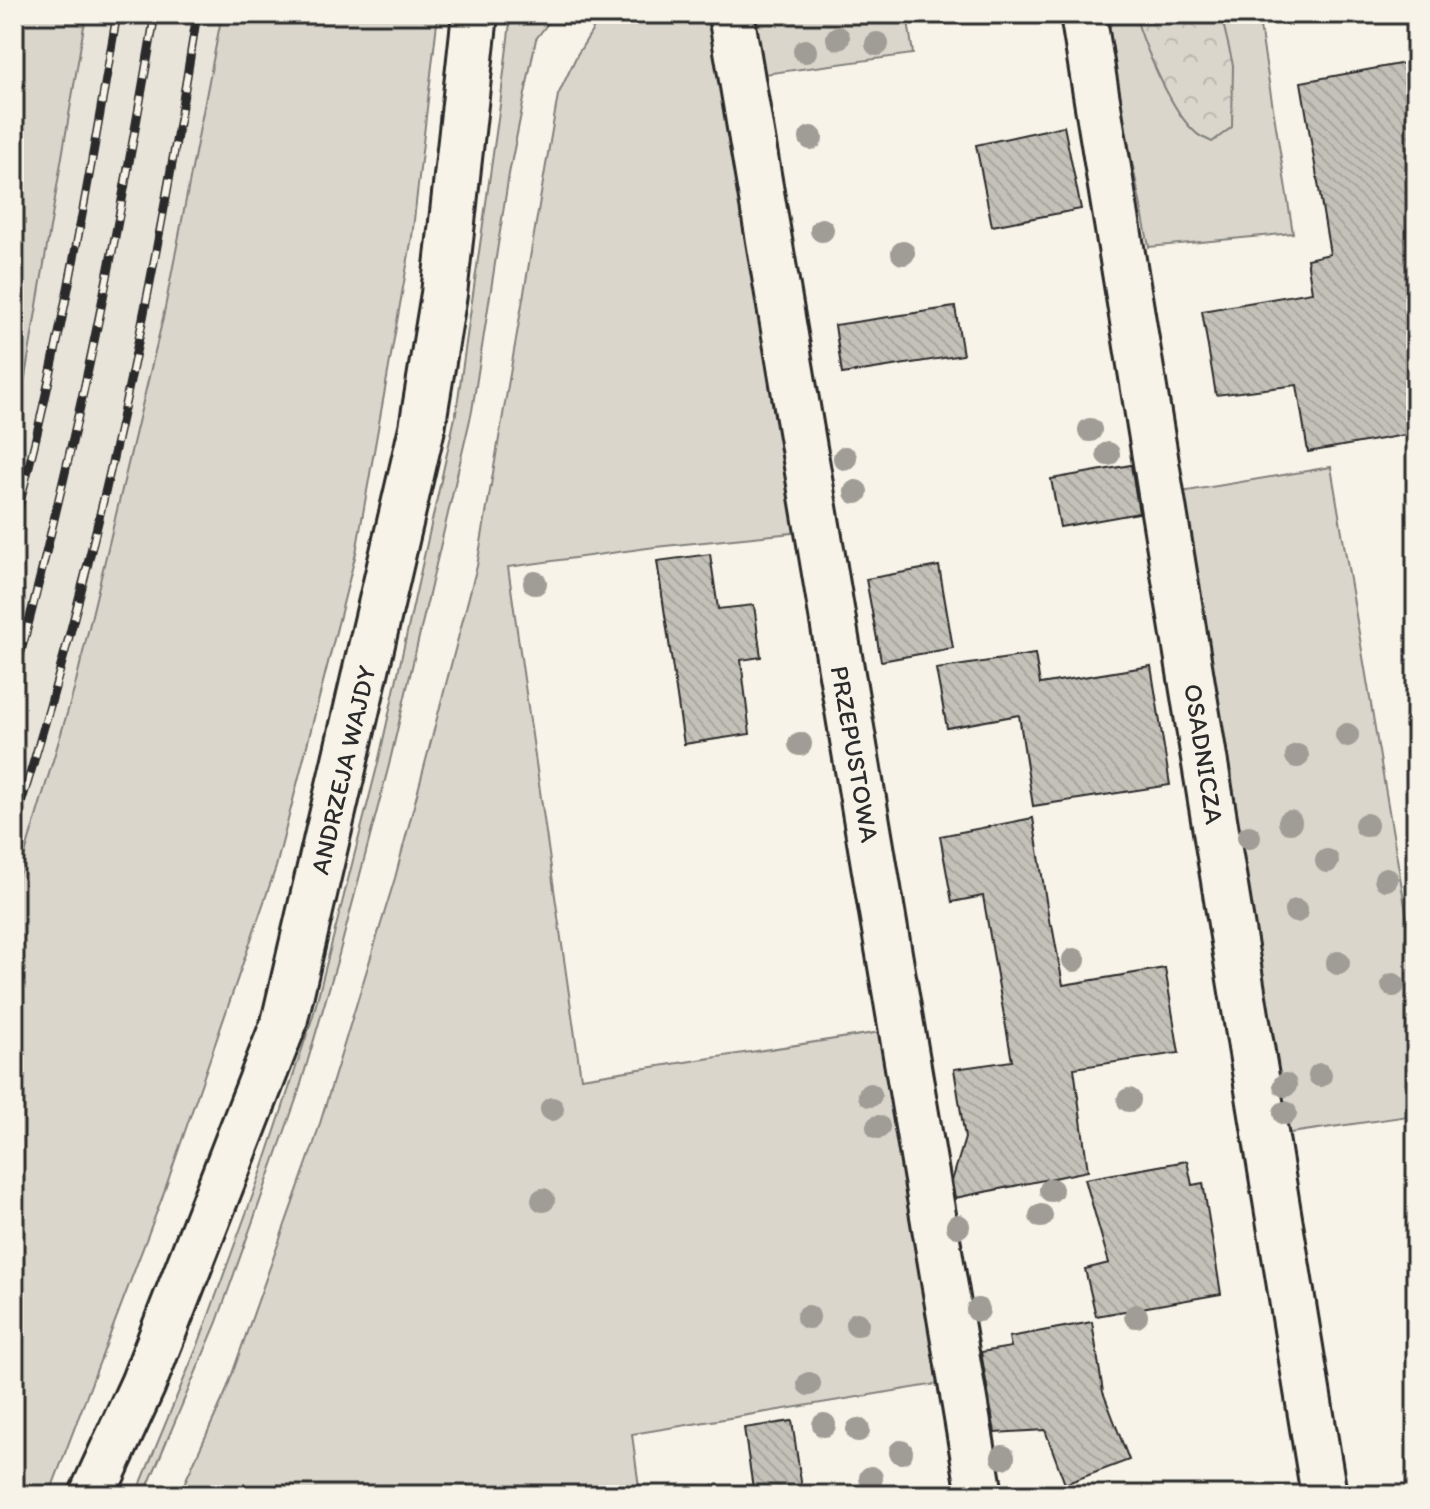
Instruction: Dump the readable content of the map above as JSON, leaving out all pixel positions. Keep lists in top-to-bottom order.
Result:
{
  "streets": {
    "street": ["PRZEPUSTOWA", "OSADNICZA", "ANDRZEJA WAJDY"]
  }
}
